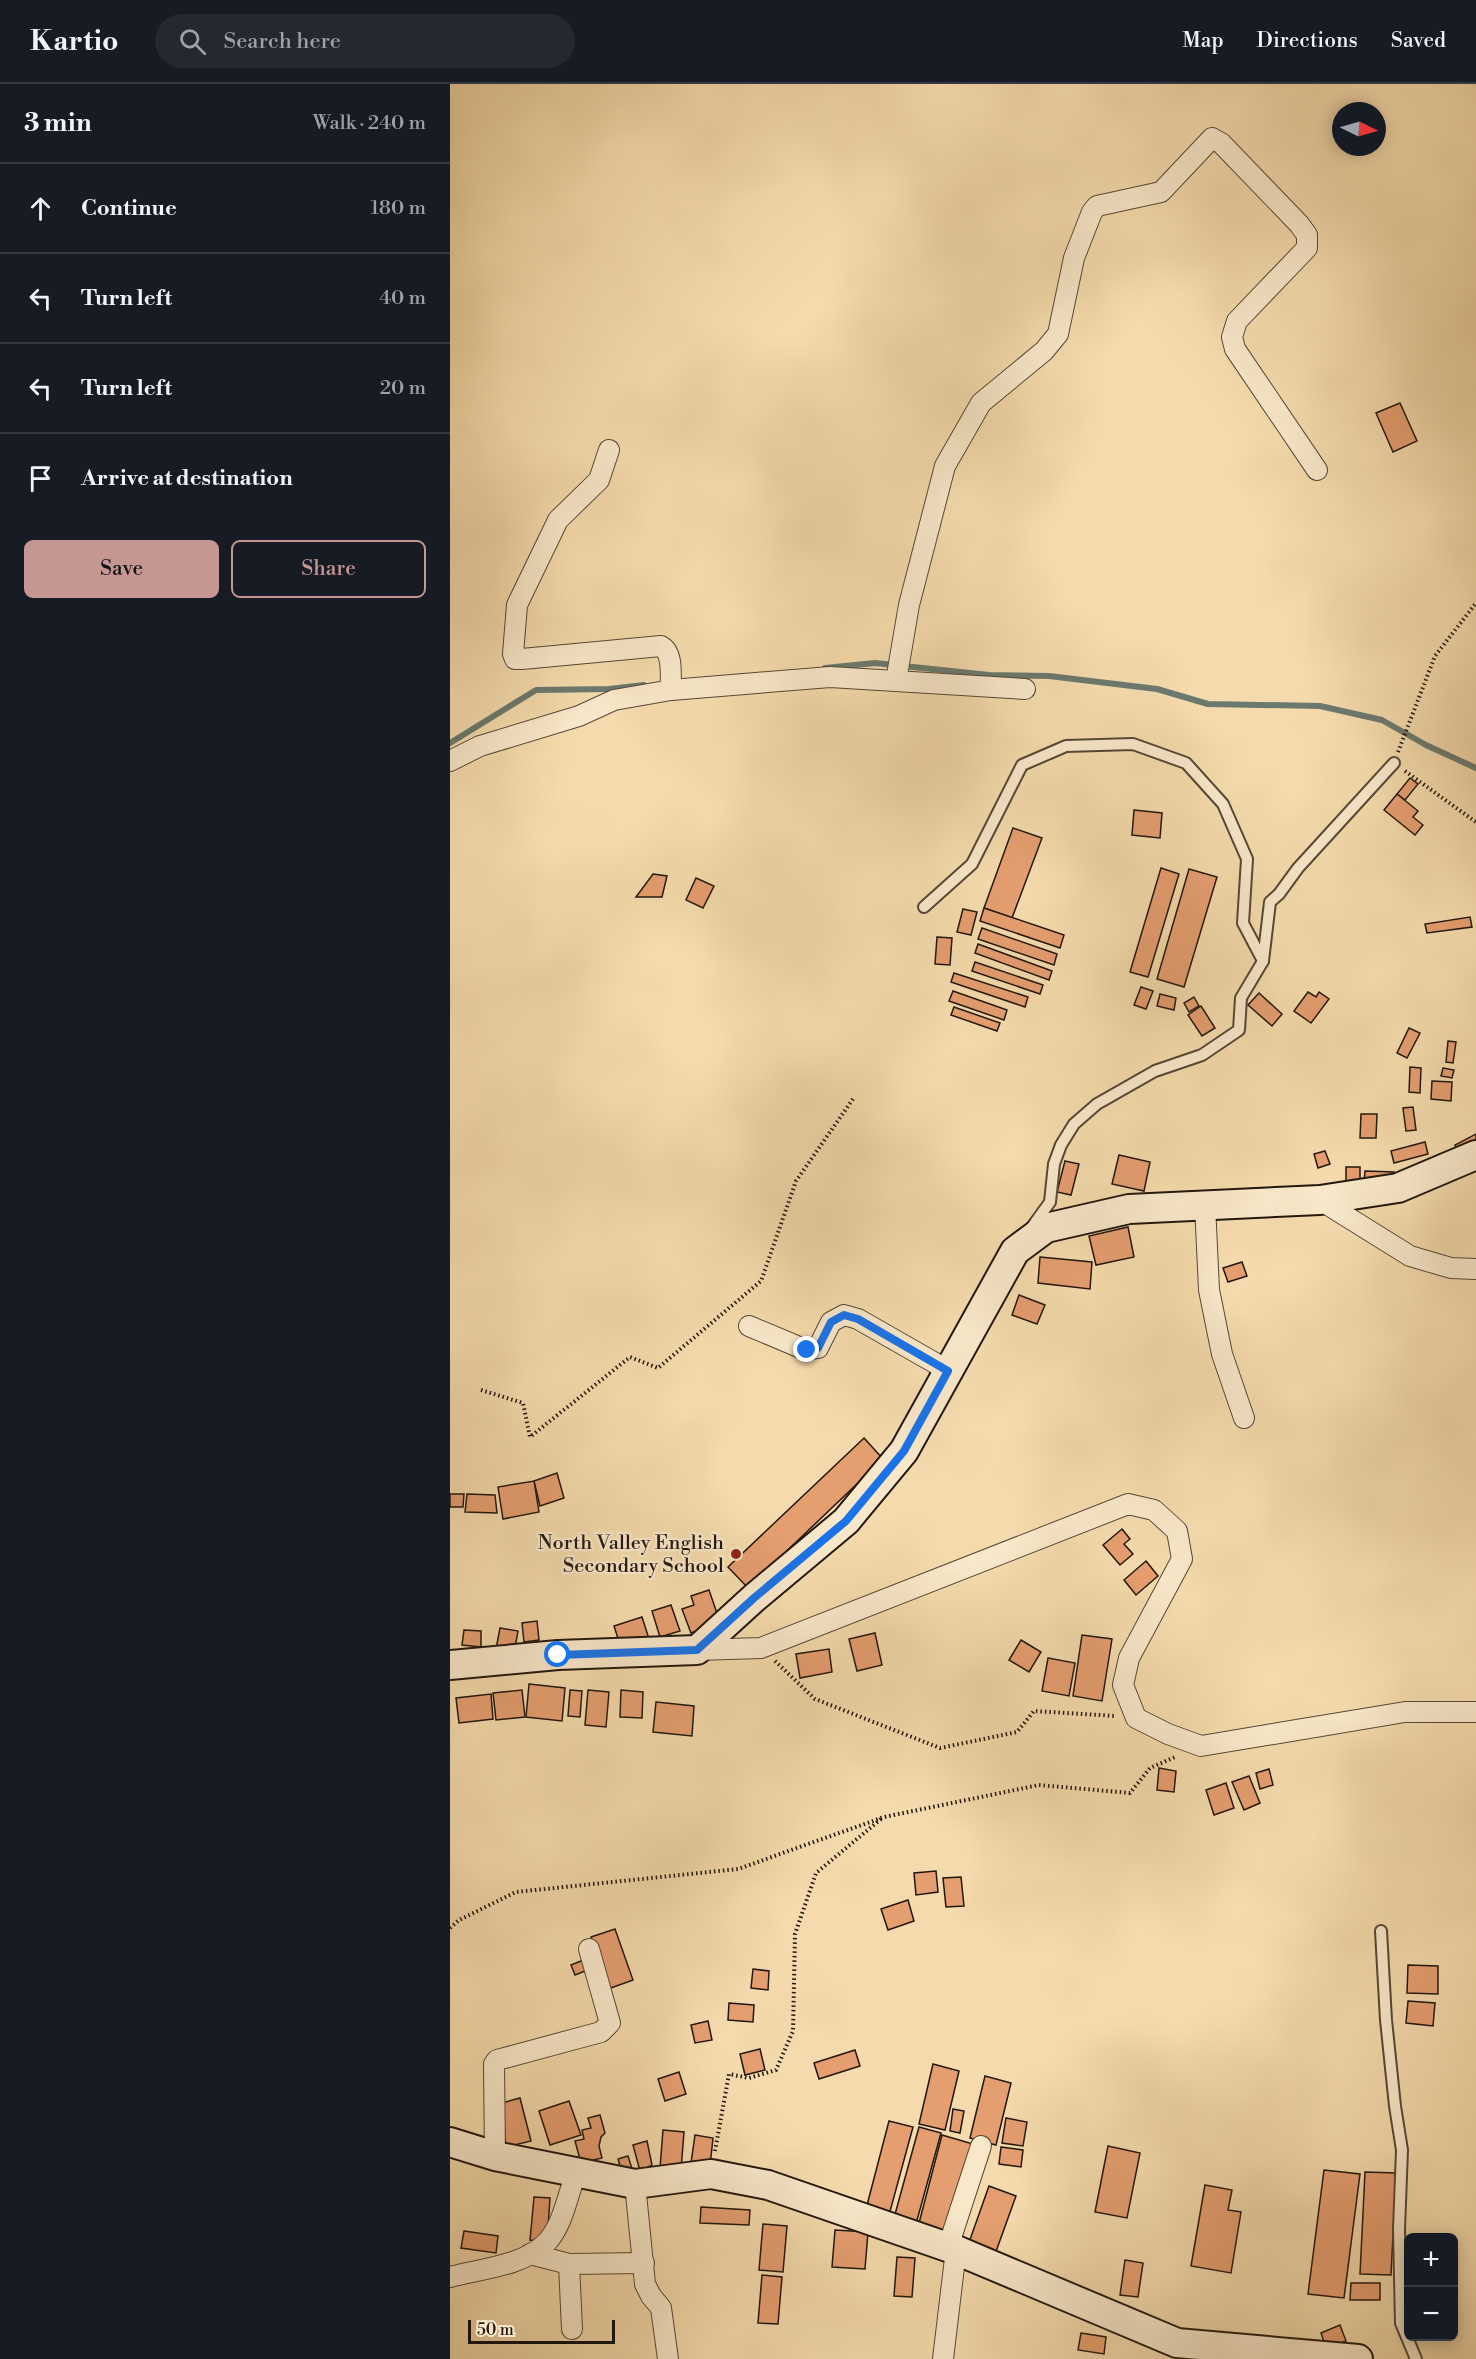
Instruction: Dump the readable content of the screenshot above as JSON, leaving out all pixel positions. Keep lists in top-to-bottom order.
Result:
{
  "places": ["North Valley English Secondary School"],
  "scale_bar": "50 m",
  "north": "right",
  "page": {
    "header": "Kartio",
    "search": "Search here",
    "nav": ["Map", "Directions", "Saved"],
    "heading": ["3 min", "Walk · 240 m"],
    "list": [
      ["Continue", "180 m"],
      ["Turn left", "40 m"],
      ["Turn left", "20 m"],
      "Arrive at destination"
    ],
    "buttons": ["Save", "Share"],
    "map_buttons": ["+", "−"],
    "scale": "50 m"
  }
}
